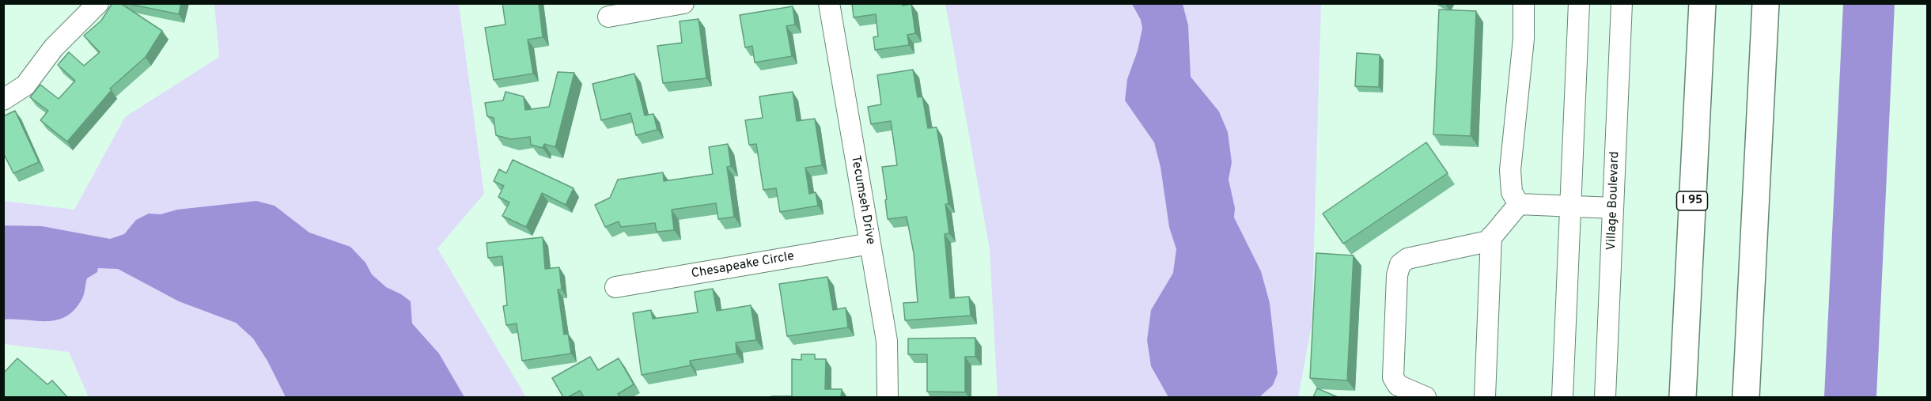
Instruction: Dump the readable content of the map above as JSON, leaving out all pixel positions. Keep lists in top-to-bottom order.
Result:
{
  "streets": {
    "highway": ["I 95"],
    "street": ["Tecumseh Drive", "Village Boulevard", "Chesapeake Circle"]
  },
  "crossings": [
    ["Tecumseh Drive", "Chesapeake Circle"]
  ]
}
